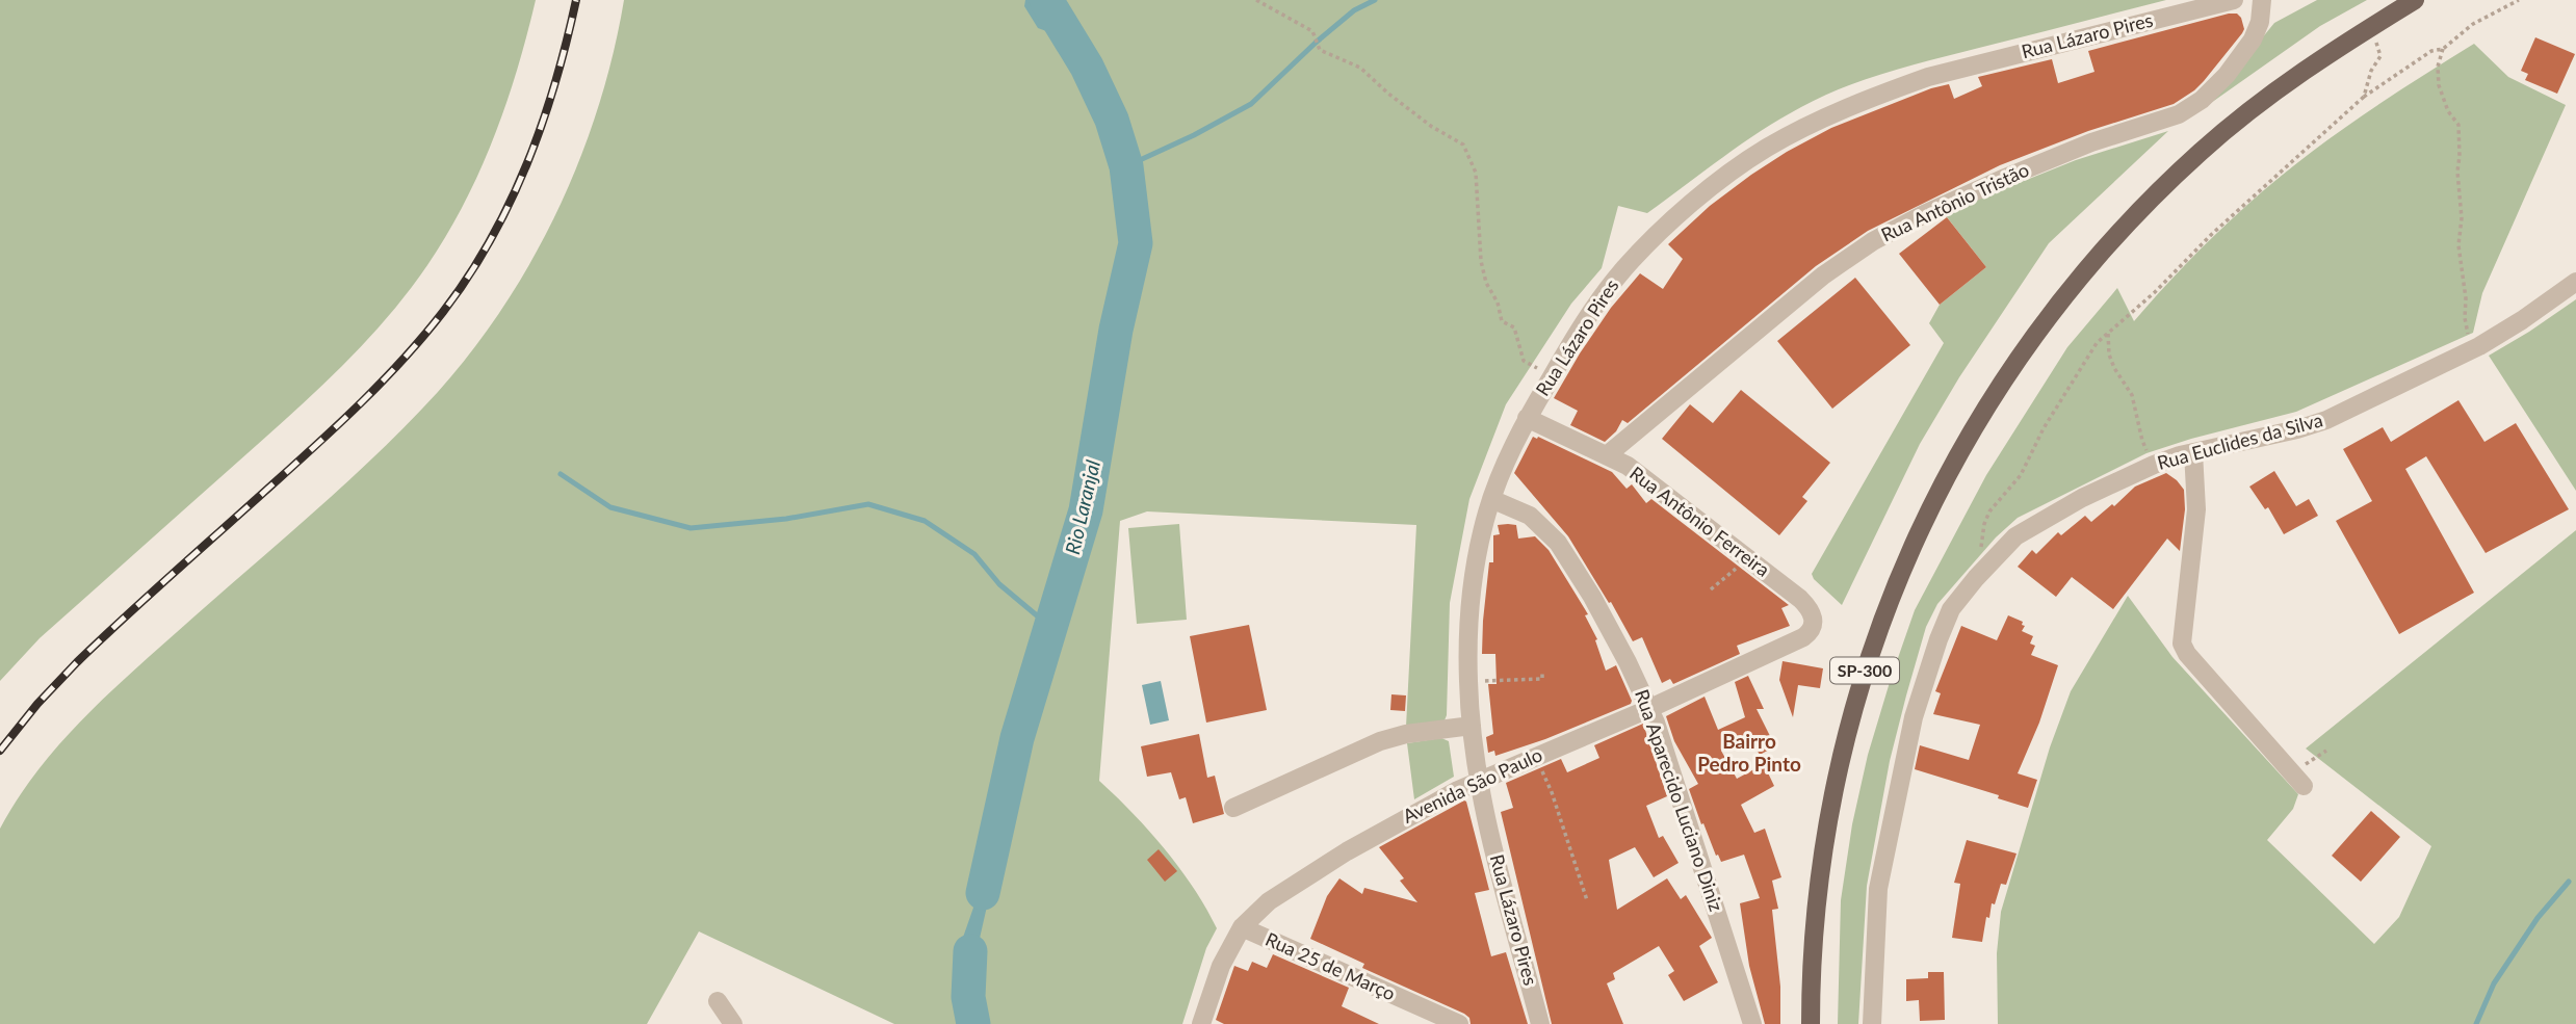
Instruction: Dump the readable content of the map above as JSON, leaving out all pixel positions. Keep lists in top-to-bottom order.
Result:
{
  "streets": {
    "main road": ["SP-300"],
    "street": [
      "Rua Lázaro Pires",
      "Rua Antônio Tristão",
      "Rua Euclides da Silva",
      "Rua Antônio Ferreira",
      "Avenida São Paulo",
      "Rua Aparecido Luciano Diniz",
      "Rua 25 de Março"
    ]
  },
  "crossings": [
    ["Rua Lázaro Pires", "Rua Antônio Ferreira"],
    ["Rua Lázaro Pires", "Avenida São Paulo"],
    ["Rua Lázaro Pires", "Rua Aparecido Luciano Diniz"],
    ["Rua Antônio Tristão", "Rua Antônio Ferreira"],
    ["Rua Antônio Ferreira", "Avenida São Paulo"],
    ["Avenida São Paulo", "Rua Aparecido Luciano Diniz"],
    ["Avenida São Paulo", "Rua 25 de Março"]
  ],
  "districts": ["Bairro Pedro Pinto"],
  "water": ["Rio Laranjal"]
}
